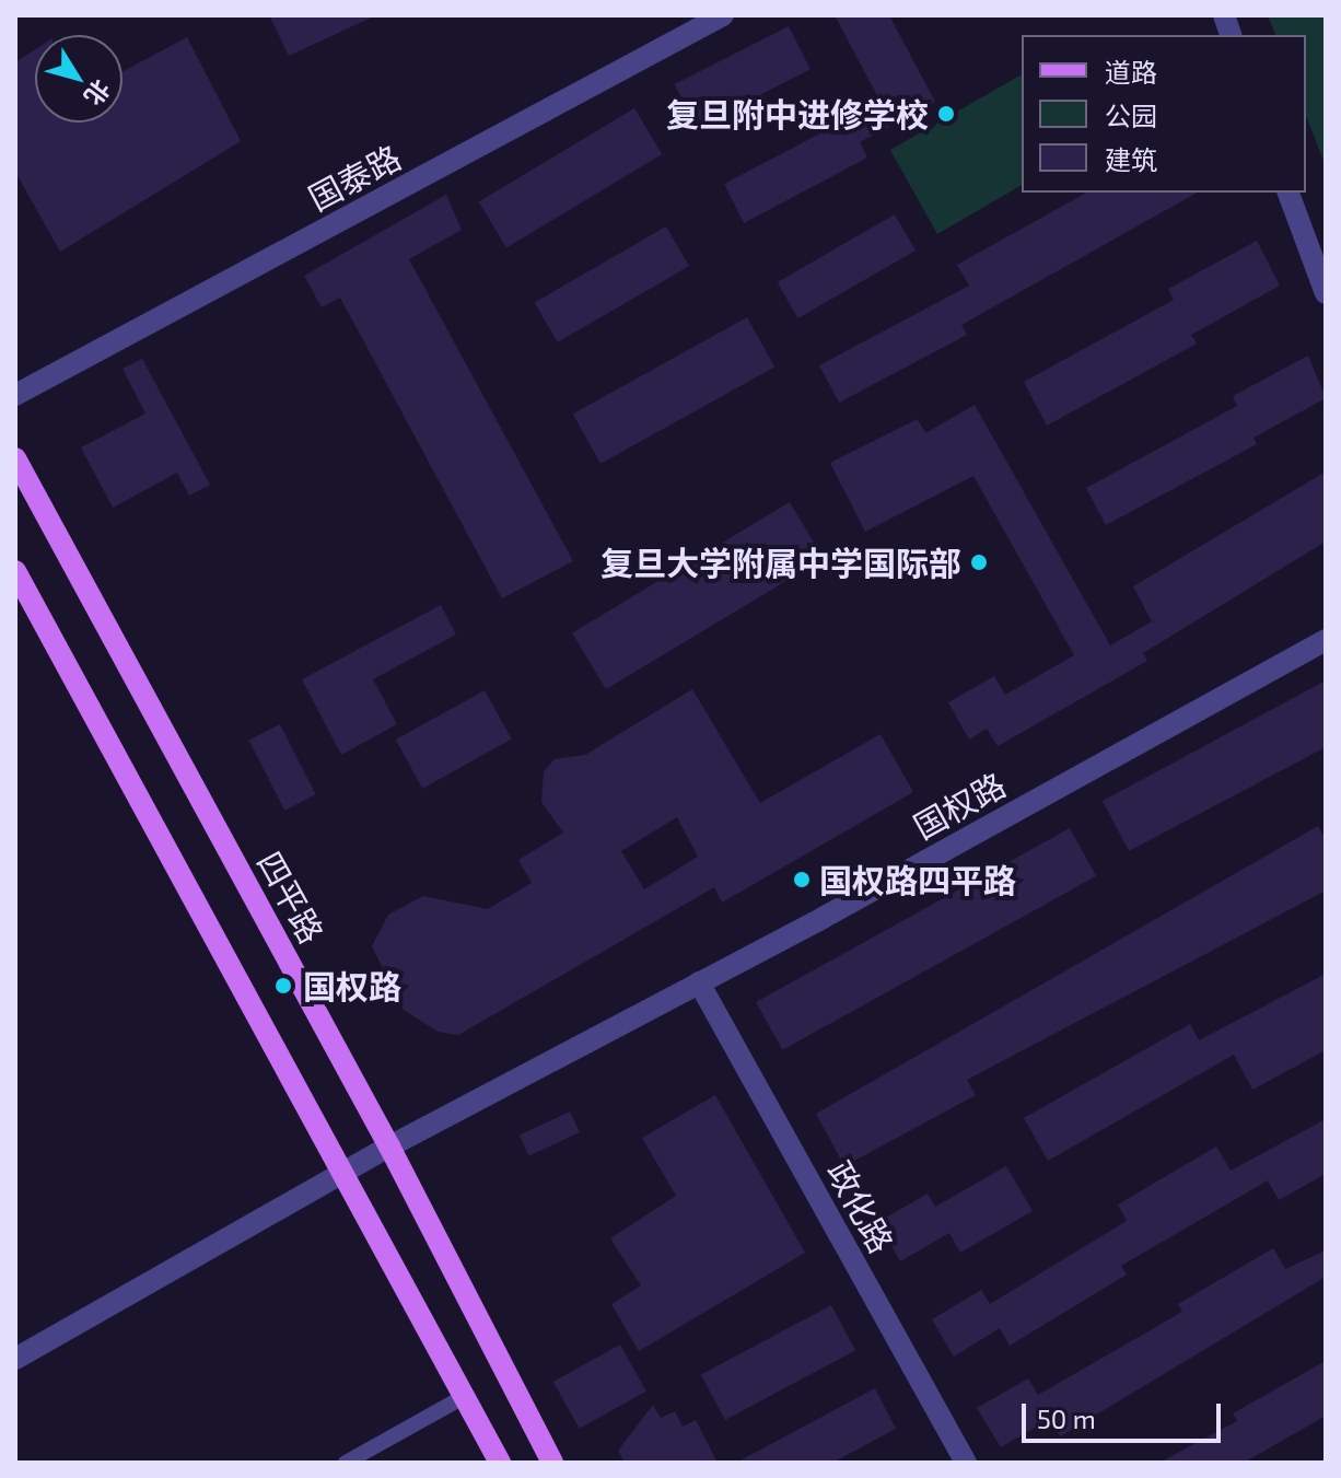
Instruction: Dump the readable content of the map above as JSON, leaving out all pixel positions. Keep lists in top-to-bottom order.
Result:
{
  "streets": {
    "main road": ["四平路"],
    "street": ["国泰路", "国权路", "政化路"]
  },
  "crossings": [
    ["国权路", "四平路"],
    ["国权路", "政化路"]
  ],
  "places": [
    "复旦附中进修学校",
    "复旦大学附属中学国际部",
    "国权路四平路",
    "国权路"
  ],
  "legend": ["道路", "公园", "建筑"],
  "scale_bar": "50 m",
  "north": "bottom right"
}
